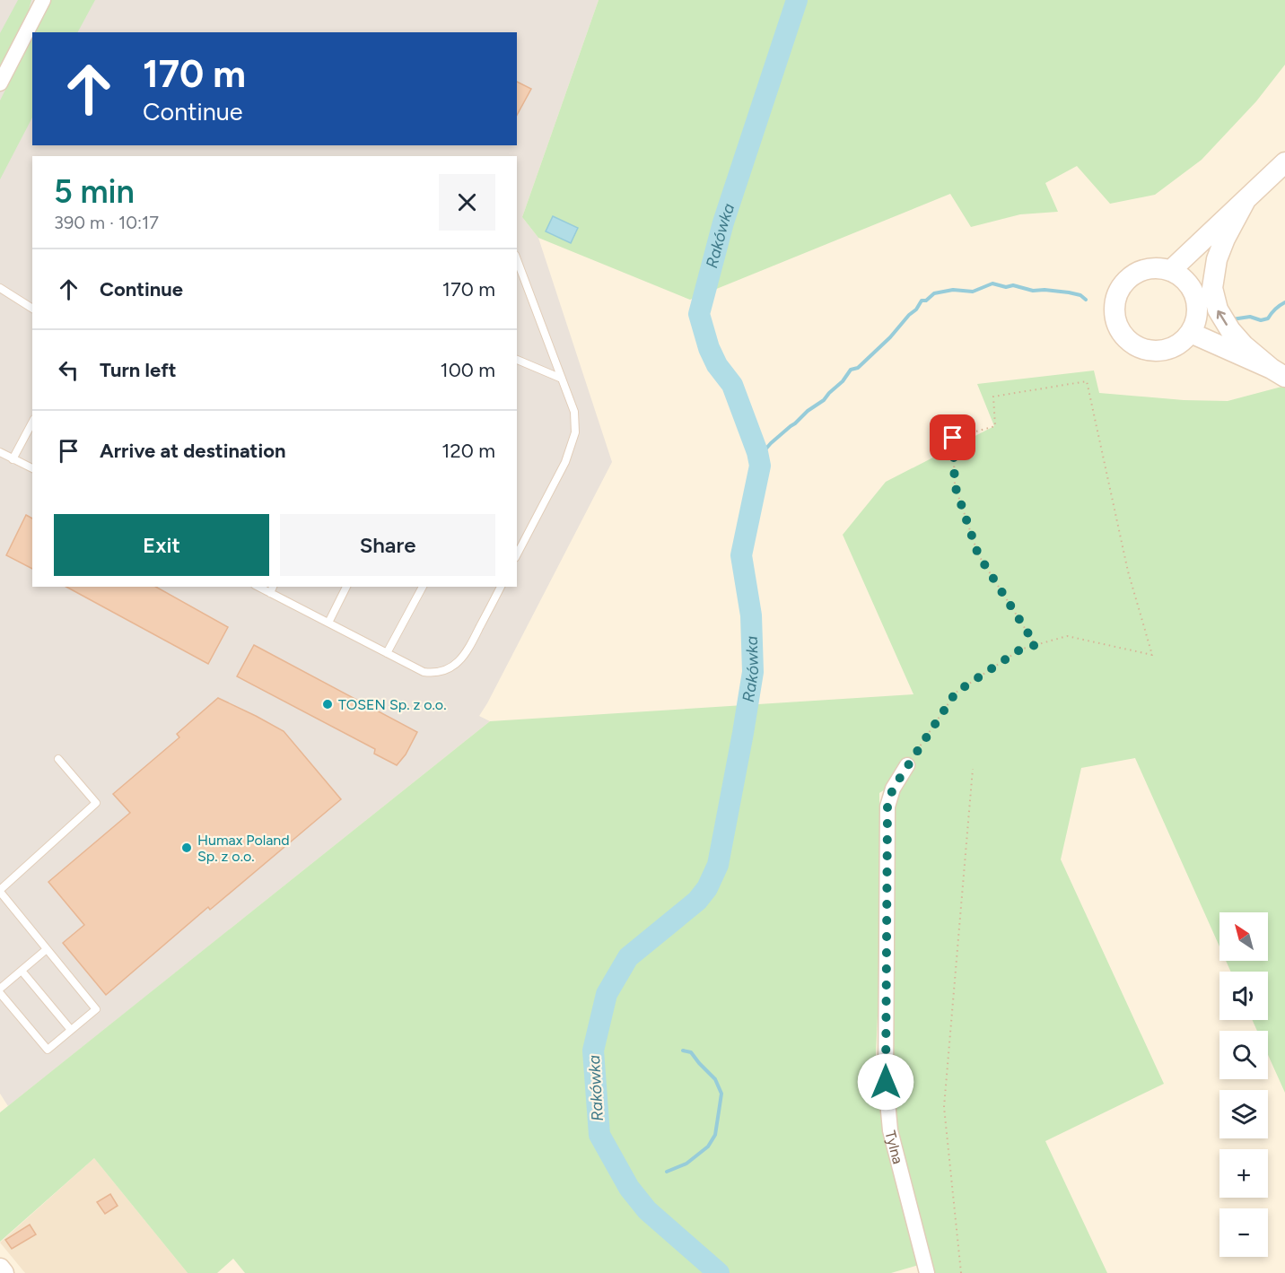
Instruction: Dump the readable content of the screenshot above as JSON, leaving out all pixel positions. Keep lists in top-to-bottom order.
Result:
{
  "streets": {
    "street": ["Tylna"]
  },
  "water": ["Rakówka"],
  "places": ["TOSEN Sp. z o.o.", "Humax Poland Sp. z o.o."],
  "north": "top left",
  "page": {
    "turn": ["170 m", "Continue"],
    "heading": ["5 min", "390 m · 10:17"],
    "list": [
      {
        "name": "Continue",
        "value": "170 m"
      },
      {
        "name": "Turn left",
        "value": "100 m"
      },
      {
        "name": "Arrive at destination",
        "value": "120 m"
      }
    ],
    "buttons": ["Exit", "Share"],
    "map_buttons": ["+", "−"]
  }
}
